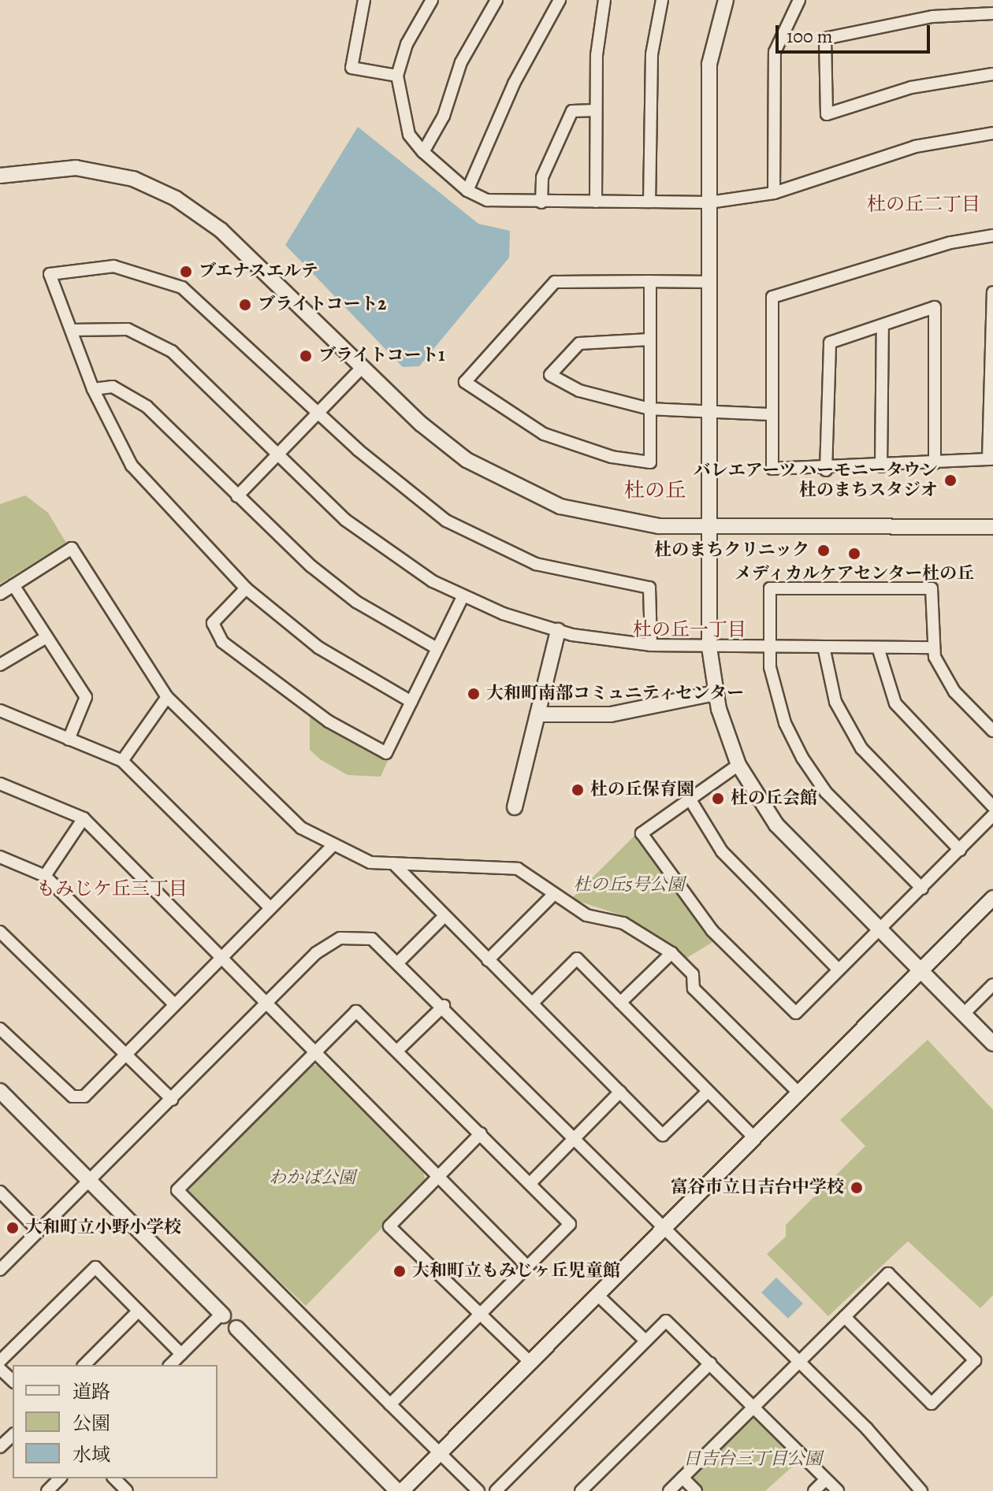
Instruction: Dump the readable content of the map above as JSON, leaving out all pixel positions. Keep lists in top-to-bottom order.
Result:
{
  "districts": [
    "杜の丘二丁目",
    "杜の丘",
    "杜の丘一丁目",
    "もみじケ丘三丁目"
  ],
  "parks": ["杜の丘5号公園", "わかば公園", "日吉台三丁目公園"],
  "places": [
    "ブエナスエルテ",
    "ブライトコート2",
    "ブライトコート1",
    "バレエアーツ ハーモニータウン 杜のまちスタジオ",
    "杜のまちクリニック",
    "メディカルケアセンター杜の丘",
    "大和町南部コミュニティセンター",
    "杜の丘保育園",
    "杜の丘会館",
    "富谷市立日吉台中学校",
    "大和町立小野小学校",
    "大和町立もみじヶ丘児童館"
  ],
  "legend": ["道路", "公園", "水域"],
  "scale_bar": "100 m"
}
